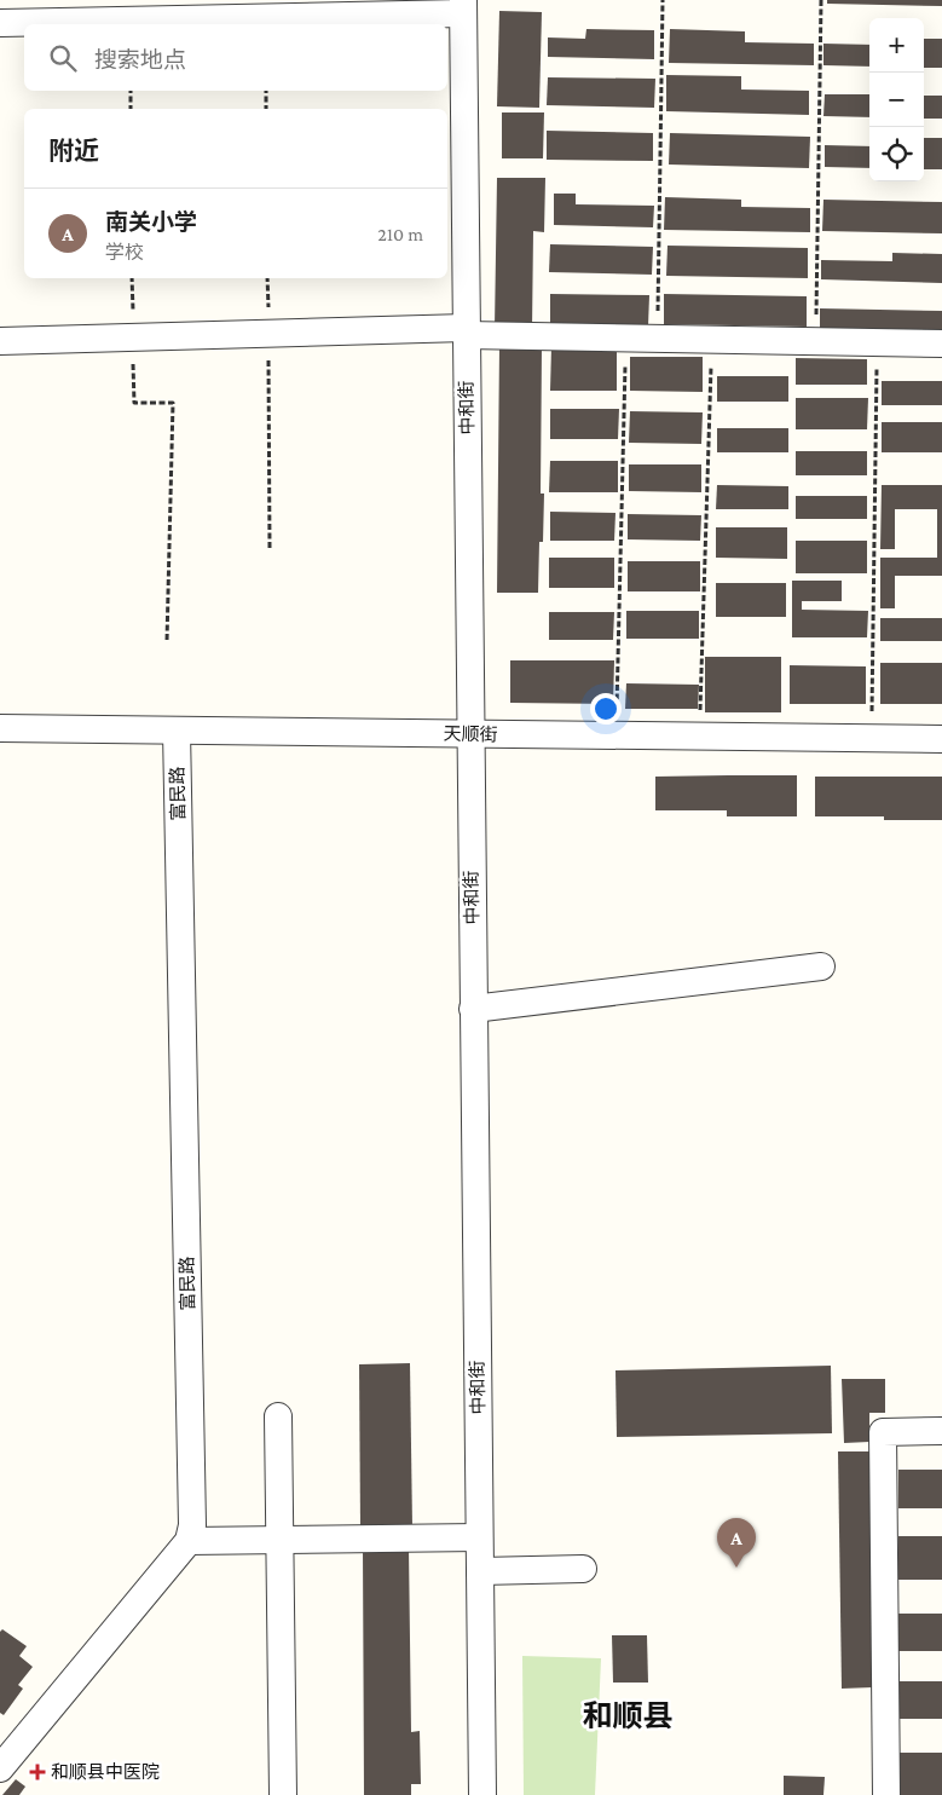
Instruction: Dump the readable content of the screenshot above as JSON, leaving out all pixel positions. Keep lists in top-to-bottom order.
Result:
{
  "streets": {
    "street": ["中和街", "天顺街", "富民路"]
  },
  "crossings": [
    ["中和街", "天顺街"],
    ["天顺街", "富民路"]
  ],
  "districts": ["和顺县"],
  "places": {
    "health": ["和顺县中医院"]
  },
  "page": {
    "map_buttons": ["+", "−"],
    "search": "搜索地点",
    "heading": "附近",
    "list": [
      {
        "mark": "A",
        "name": "南关小学",
        "note": "学校",
        "value": "210 m"
      }
    ],
    "pins": "A"
  }
}
